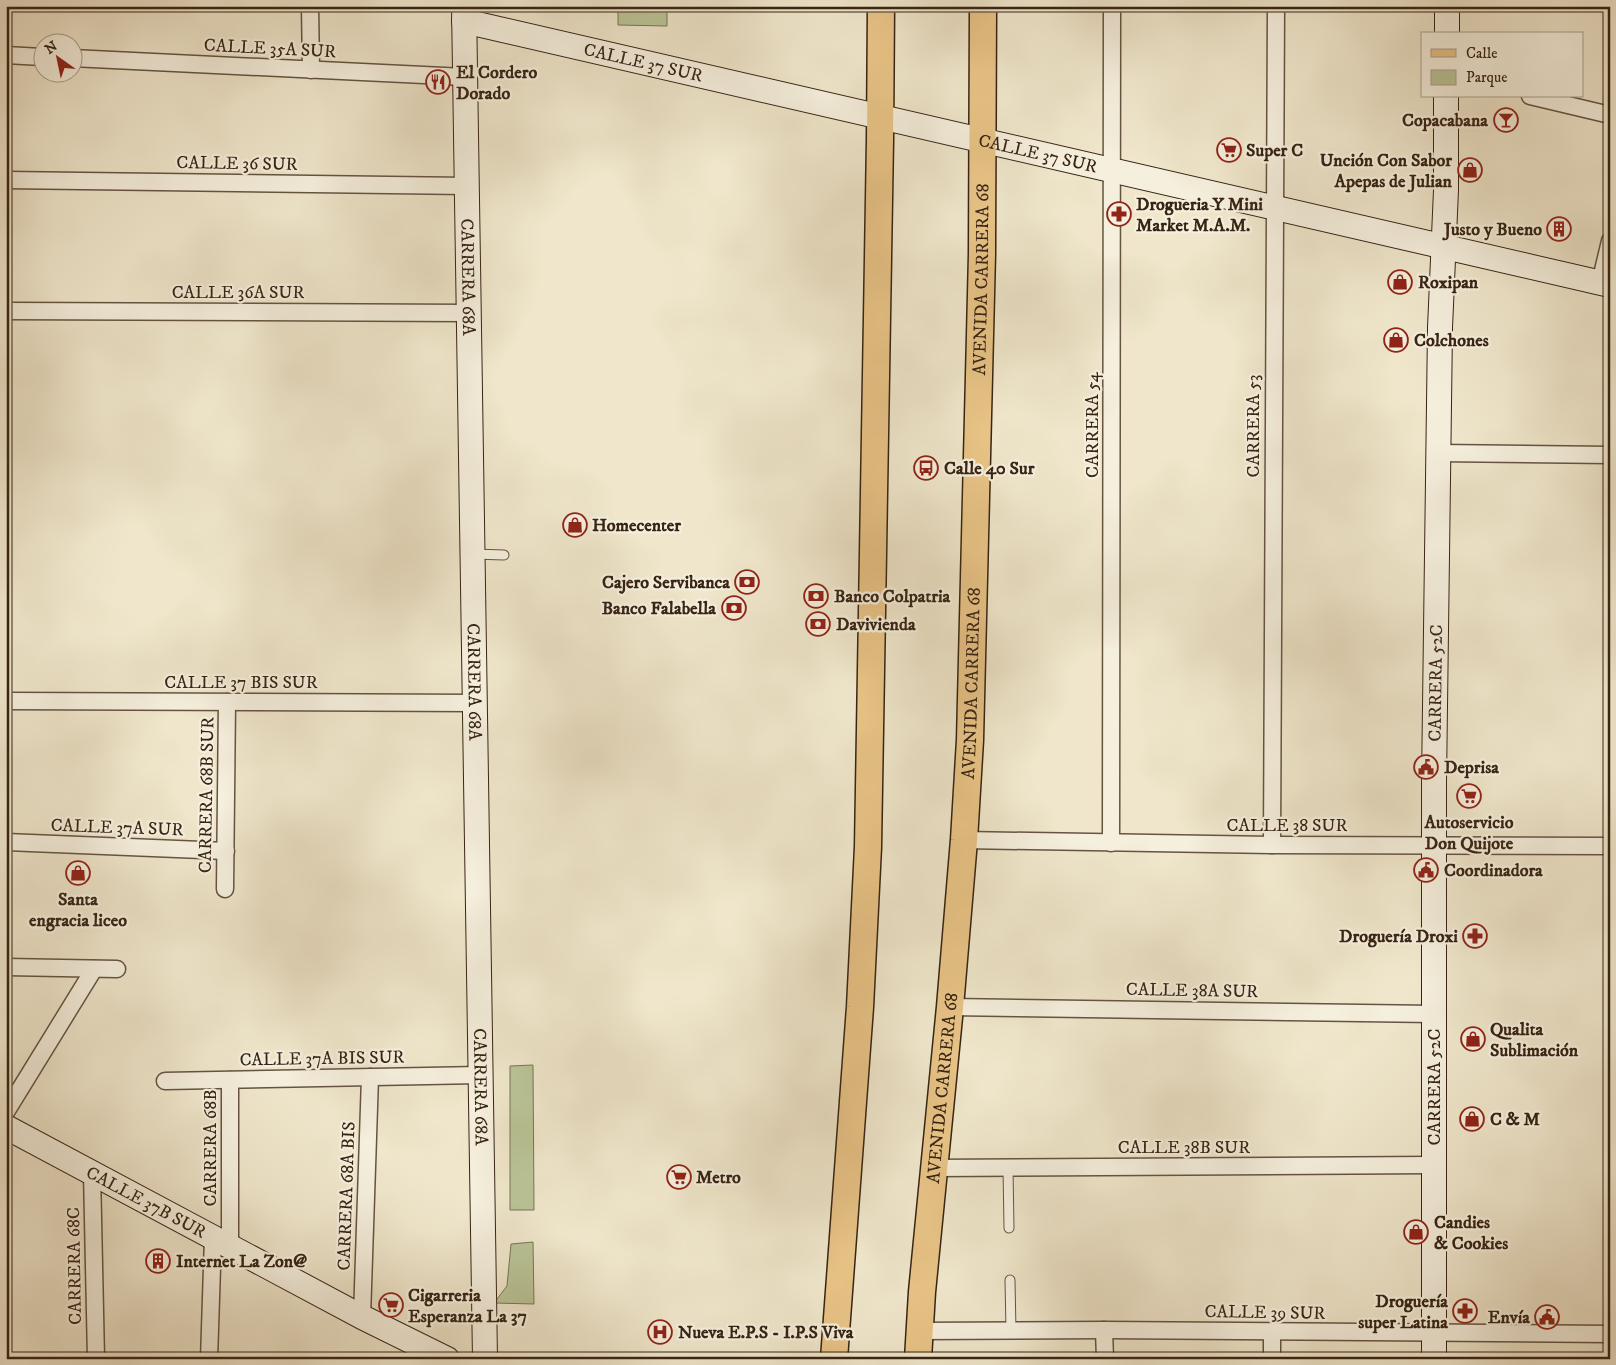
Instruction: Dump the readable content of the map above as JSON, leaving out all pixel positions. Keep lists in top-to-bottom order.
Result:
{
  "streets": {
    "main road": ["AVENIDA CARRERA 68"],
    "street": [
      "CALLE 35A SUR",
      "CALLE 37 SUR",
      "CALLE 36 SUR",
      "CARRERA 68A",
      "CALLE 36A SUR",
      "CARRERA 54",
      "CARRERA 53",
      "CALLE 37 BIS SUR",
      "CARRERA 52C",
      "CARRERA 68B SUR",
      "CALLE 38 SUR",
      "CALLE 37A SUR",
      "CALLE 38A SUR",
      "CALLE 37A BIS SUR",
      "CALLE 38B SUR",
      "CARRERA 68B",
      "CARRERA 68A BIS",
      "CALLE 37B SUR",
      "CARRERA 68C",
      "CALLE 39 SUR"
    ]
  },
  "crossings": [
    ["CALLE 35A SUR", "CARRERA 68A"],
    ["CALLE 37 SUR", "CARRERA 68A"],
    ["CALLE 37 SUR", "AVENIDA CARRERA 68"],
    ["CALLE 37 SUR", "CARRERA 54"],
    ["CALLE 37 SUR", "CARRERA 53"],
    ["CALLE 37 SUR", "CARRERA 52C"],
    ["CALLE 36 SUR", "CARRERA 68A"],
    ["CARRERA 68A", "CALLE 36A SUR"],
    ["CARRERA 68A", "CALLE 37 BIS SUR"],
    ["CARRERA 68A", "CALLE 37A BIS SUR"],
    ["AVENIDA CARRERA 68", "CALLE 38 SUR"],
    ["AVENIDA CARRERA 68", "CALLE 38A SUR"],
    ["AVENIDA CARRERA 68", "CALLE 38B SUR"],
    ["AVENIDA CARRERA 68", "CALLE 39 SUR"],
    ["CARRERA 54", "CALLE 38 SUR"],
    ["CARRERA 53", "CALLE 38 SUR"],
    ["CALLE 37 BIS SUR", "CARRERA 68B SUR"],
    ["CARRERA 52C", "CALLE 38 SUR"],
    ["CARRERA 52C", "CALLE 38A SUR"],
    ["CARRERA 52C", "CALLE 38B SUR"],
    ["CARRERA 52C", "CALLE 39 SUR"],
    ["CARRERA 68B SUR", "CALLE 37A SUR"],
    ["CALLE 37A BIS SUR", "CARRERA 68B"],
    ["CALLE 37A BIS SUR", "CARRERA 68A BIS"],
    ["CARRERA 68B", "CALLE 37B SUR"],
    ["CARRERA 68A BIS", "CALLE 37B SUR"],
    ["CALLE 37B SUR", "CARRERA 68C"]
  ],
  "places": {
    "restaurant": ["El Cordero Dorado"],
    "bar": ["Copacabana"],
    "supermarket": [
      "Super C",
      "Autoservicio Don Quijote",
      "Metro",
      "Cigarreria Esperanza La 37"
    ],
    "shop": [
      "Unción Con Sabor Apepas de Julian",
      "Roxipan",
      "Colchones",
      "Homecenter",
      "Santa engracia liceo",
      "Qualita Sublimación",
      "C & M",
      "Candies & Cookies"
    ],
    "pharmacy": ["Drogueria Y Mini Market M.A.M.", "Droguería Droxi", "Droguería super Latina"],
    "building": ["Justo y Bueno", "Internet La Zon@"],
    "bus stop": ["Calle 40 Sur"],
    "bank": [
      "Cajero Servibanca",
      "Banco Colpatria",
      "Banco Falabella",
      "Davivienda"
    ],
    "public building": ["Deprisa", "Coordinadora", "Envía"],
    "hospital": ["Nueva E.P.S - I.P.S Viva"]
  },
  "legend": ["Calle", "Parque"],
  "north": "top left"
}
